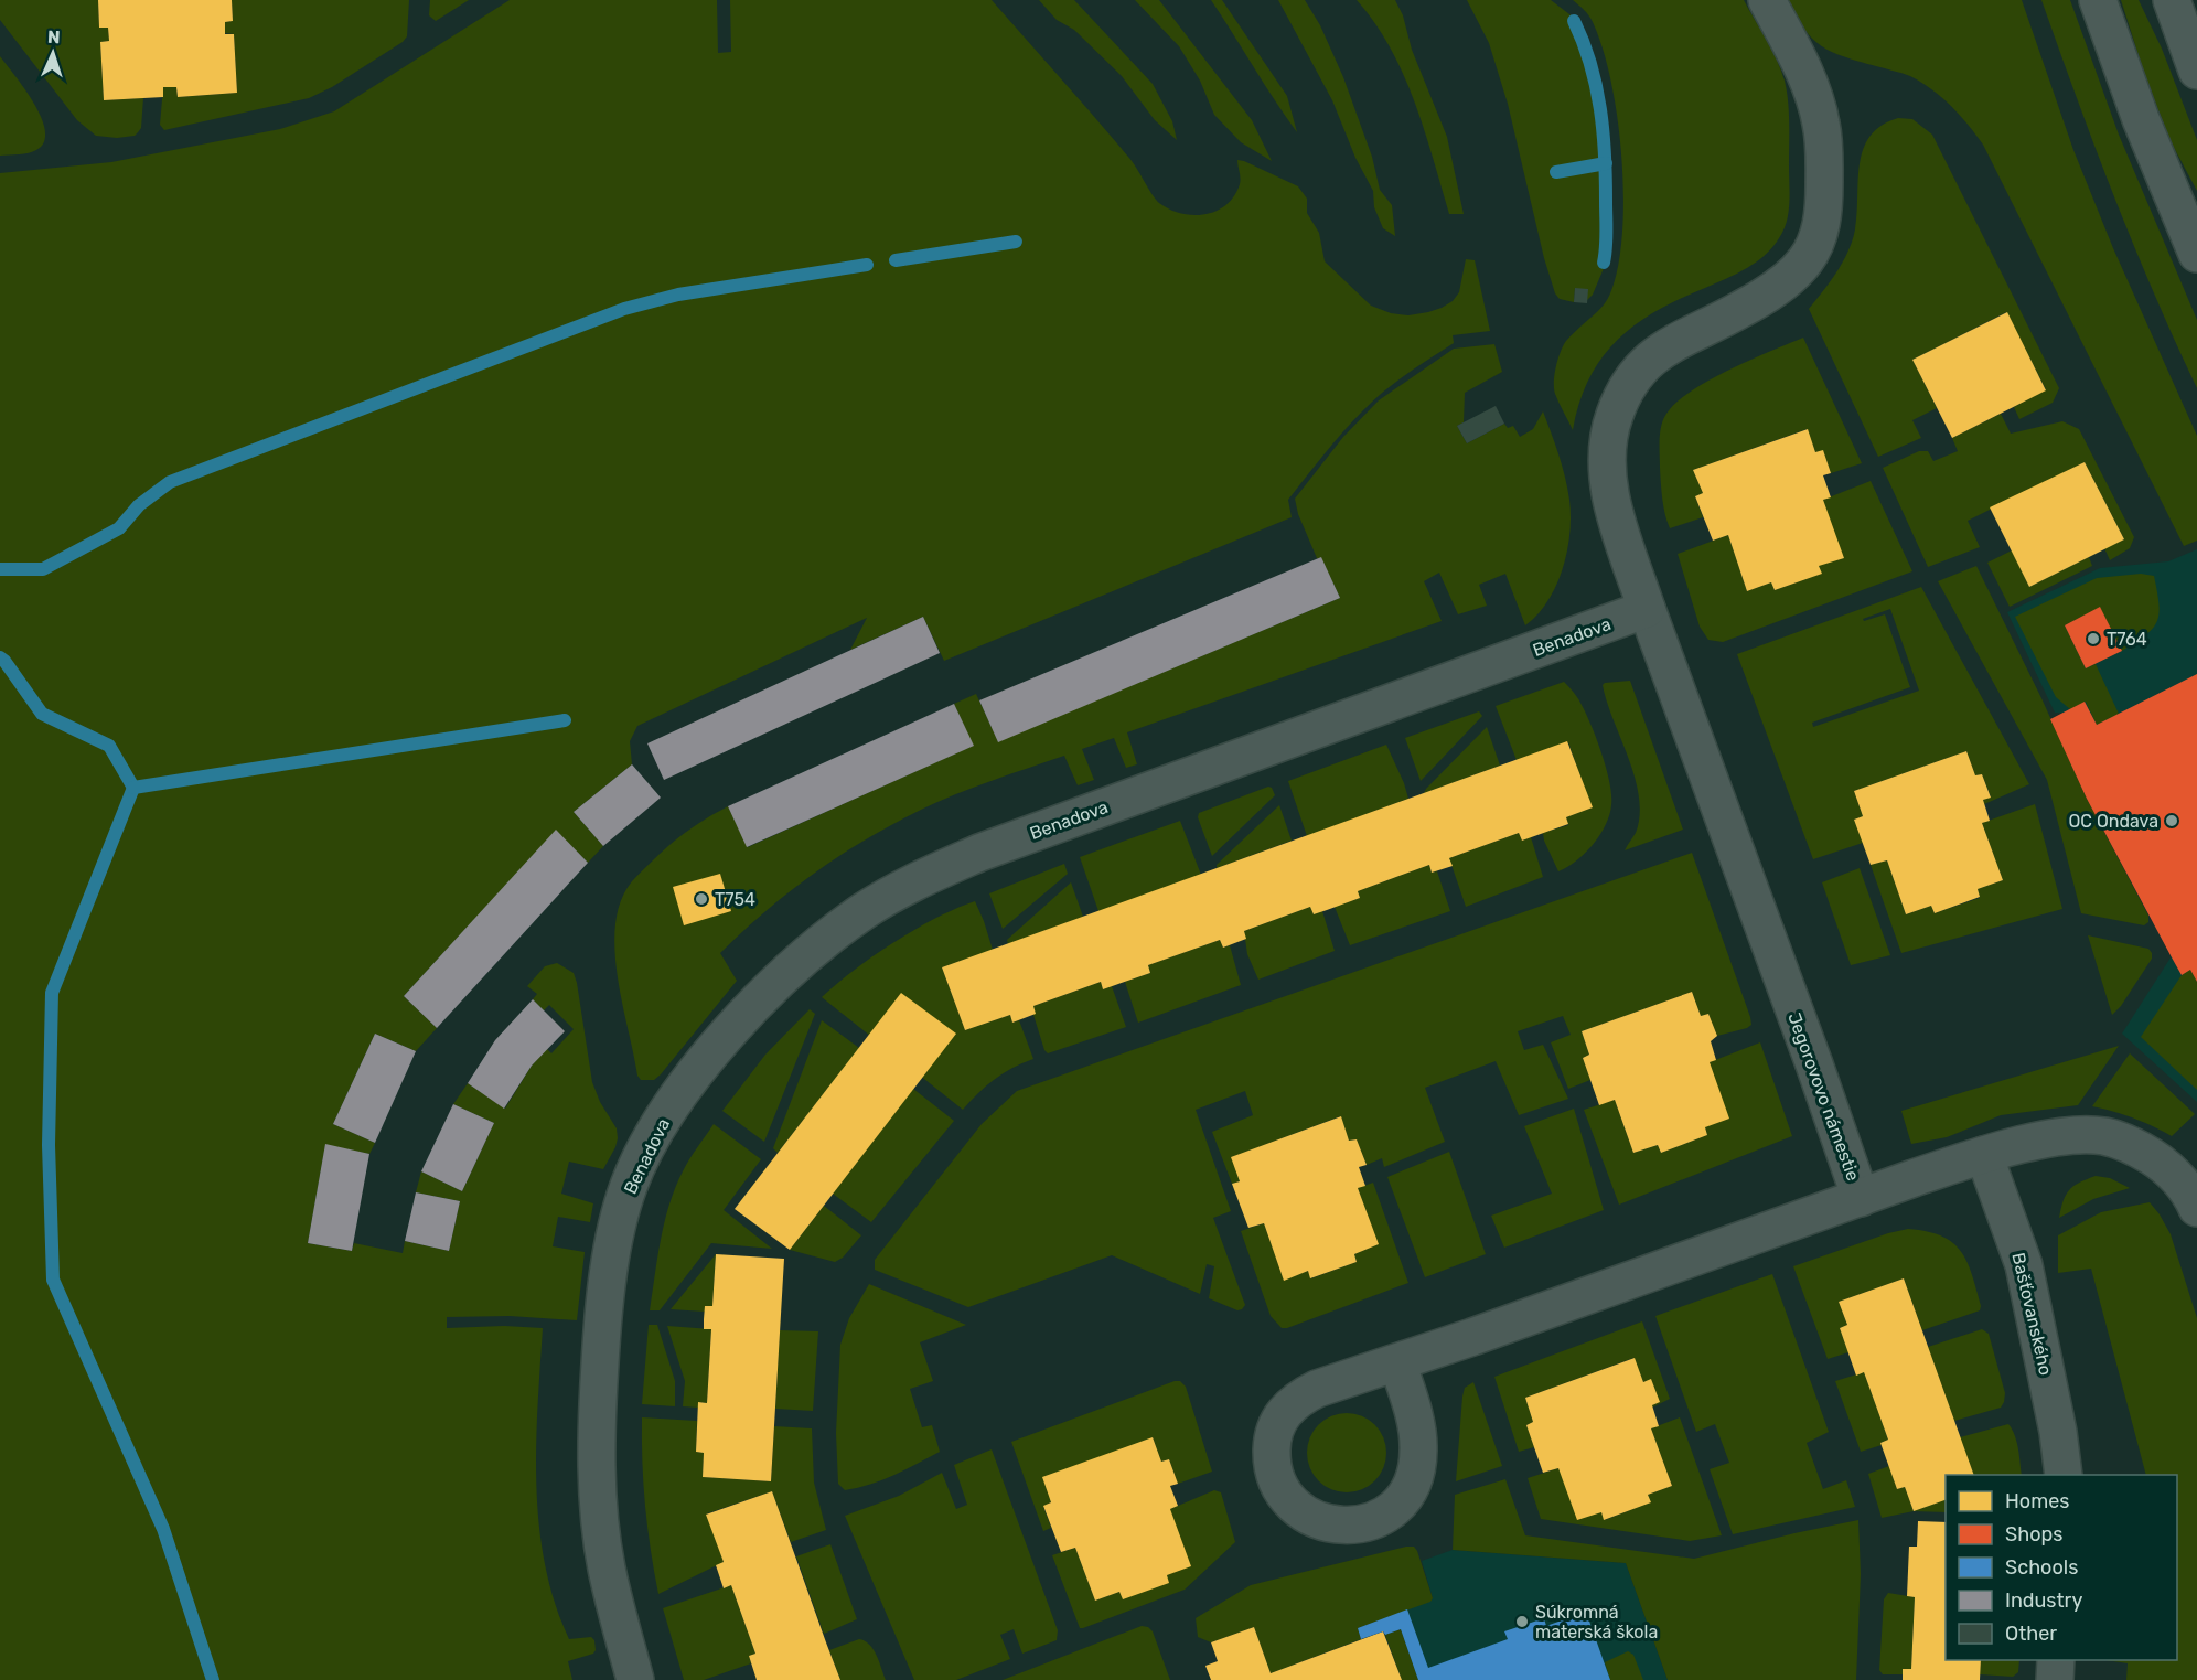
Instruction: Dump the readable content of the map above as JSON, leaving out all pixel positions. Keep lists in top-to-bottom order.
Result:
{
  "streets": {
    "street": ["Benadova", "Jegorovovo námestie", "Bašťovanského"]
  },
  "crossings": [
    ["Benadova", "Jegorovovo námestie"]
  ],
  "places": [
    "T764",
    "OC Ondava",
    "T754",
    "Súkromná materská škola"
  ],
  "legend": [
    "Homes",
    "Shops",
    "Schools",
    "Industry",
    "Other"
  ],
  "north": "top"
}
